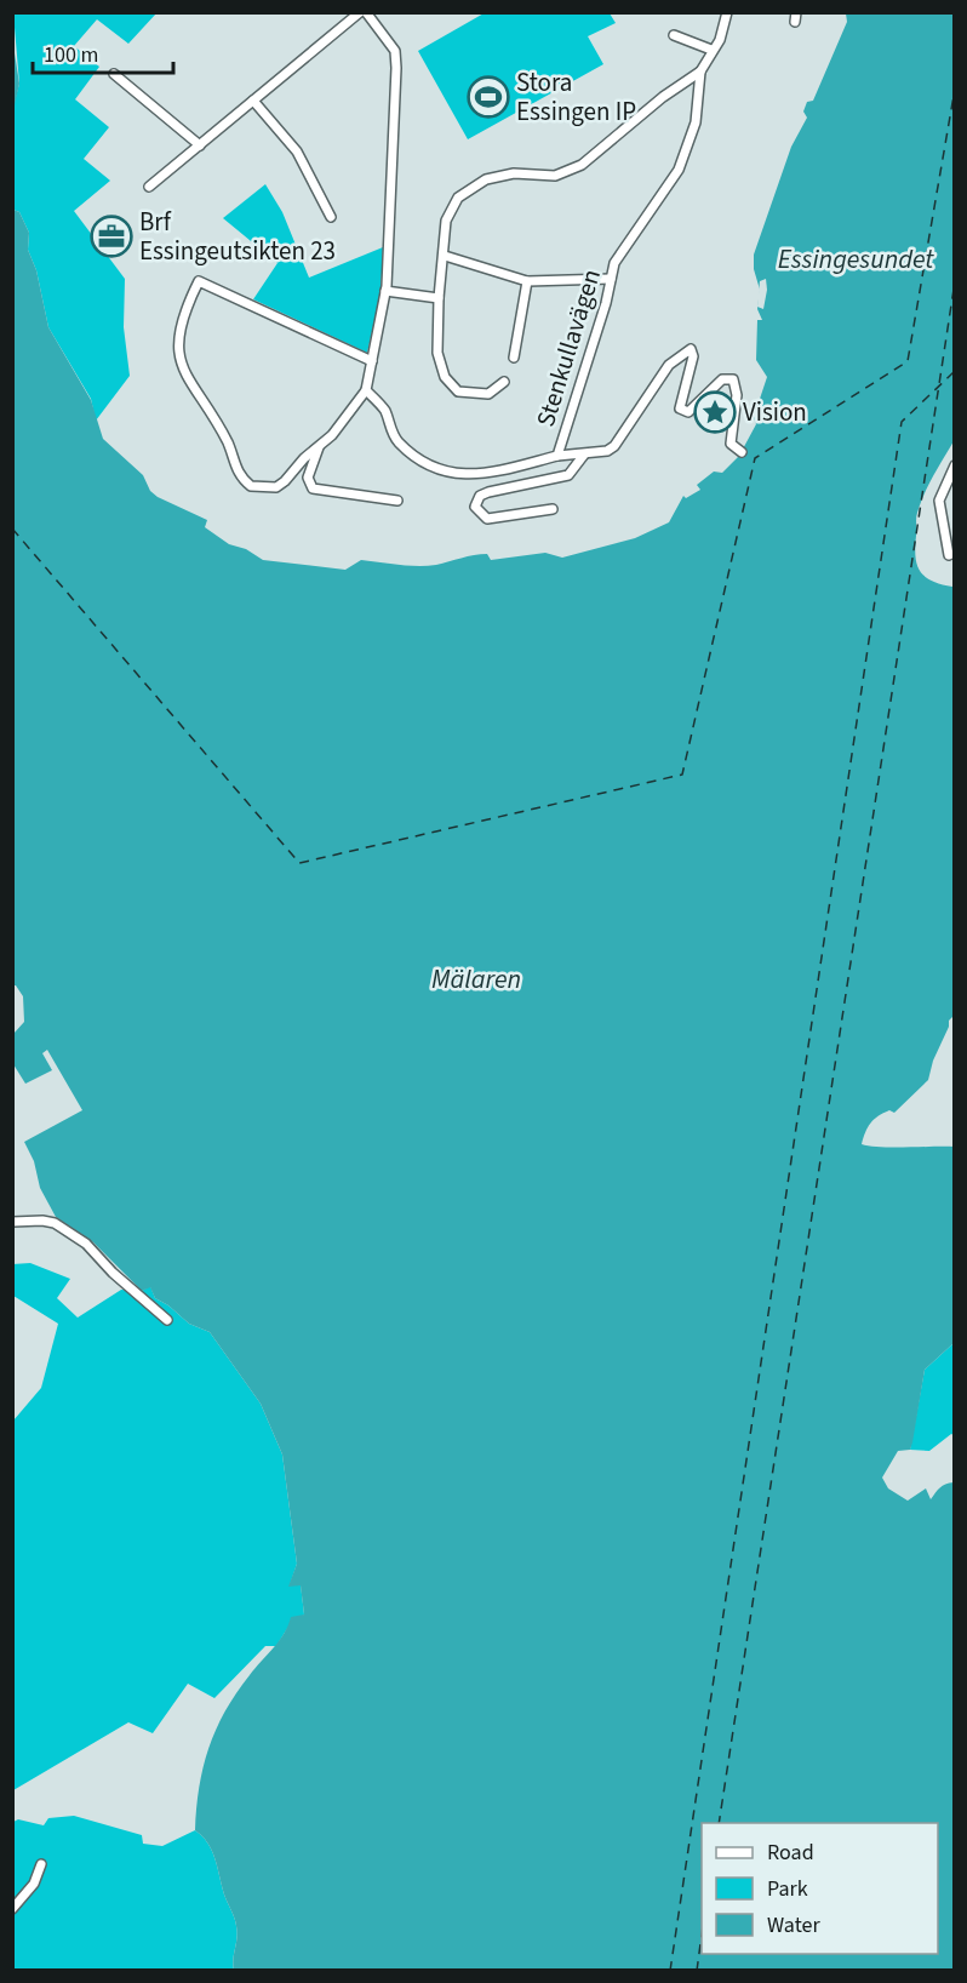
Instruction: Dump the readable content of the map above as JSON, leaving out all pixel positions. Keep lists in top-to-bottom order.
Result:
{
  "streets": {
    "street": ["Stenkullavägen"]
  },
  "water": ["Essingesundet", "Mälaren"],
  "places": {
    "sports": ["Stora Essingen IP"],
    "office": ["Brf Essingeutsikten 23"],
    "place": ["Vision"]
  },
  "legend": ["Road", "Park", "Water"],
  "scale_bar": "100 m"
}
